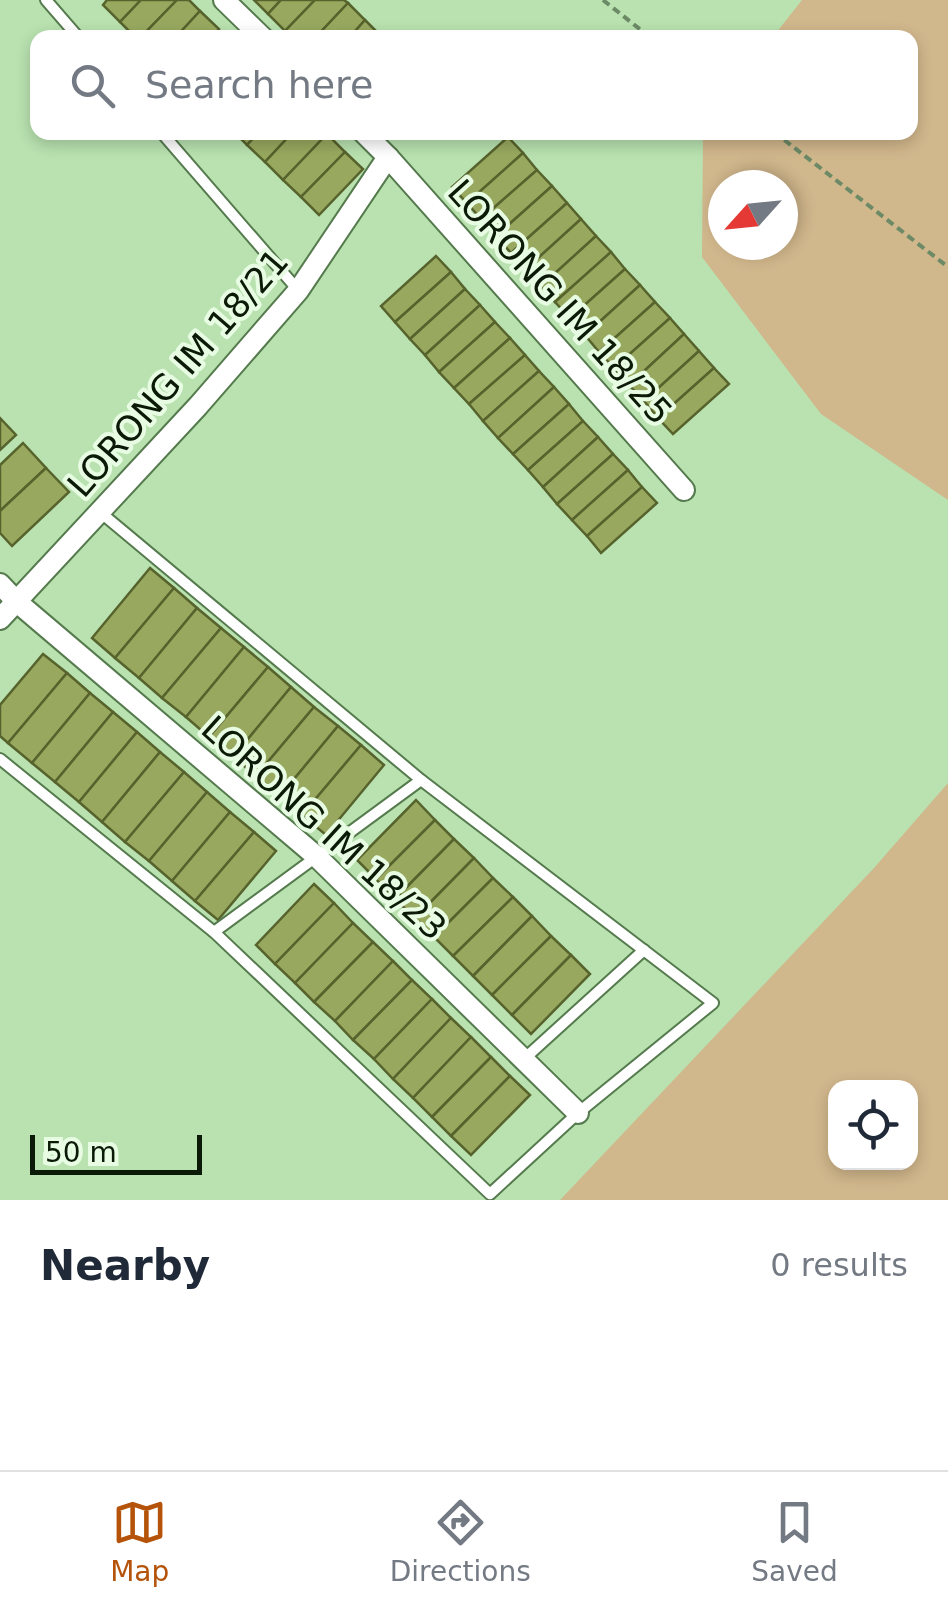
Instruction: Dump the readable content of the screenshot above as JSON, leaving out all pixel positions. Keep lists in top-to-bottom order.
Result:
{
  "streets": {
    "street": ["LORONG IM 18/25", "LORONG IM 18/21", "LORONG IM 18/23"]
  },
  "crossings": [
    ["LORONG IM 18/25", "LORONG IM 18/21"],
    ["LORONG IM 18/21", "LORONG IM 18/23"]
  ],
  "scale_bar": "50 m",
  "north": "bottom left",
  "page": {
    "search": "Search here",
    "scale": "50 m",
    "heading": ["Nearby", "0 results"],
    "nav": ["Map", "Directions", "Saved"]
  }
}
